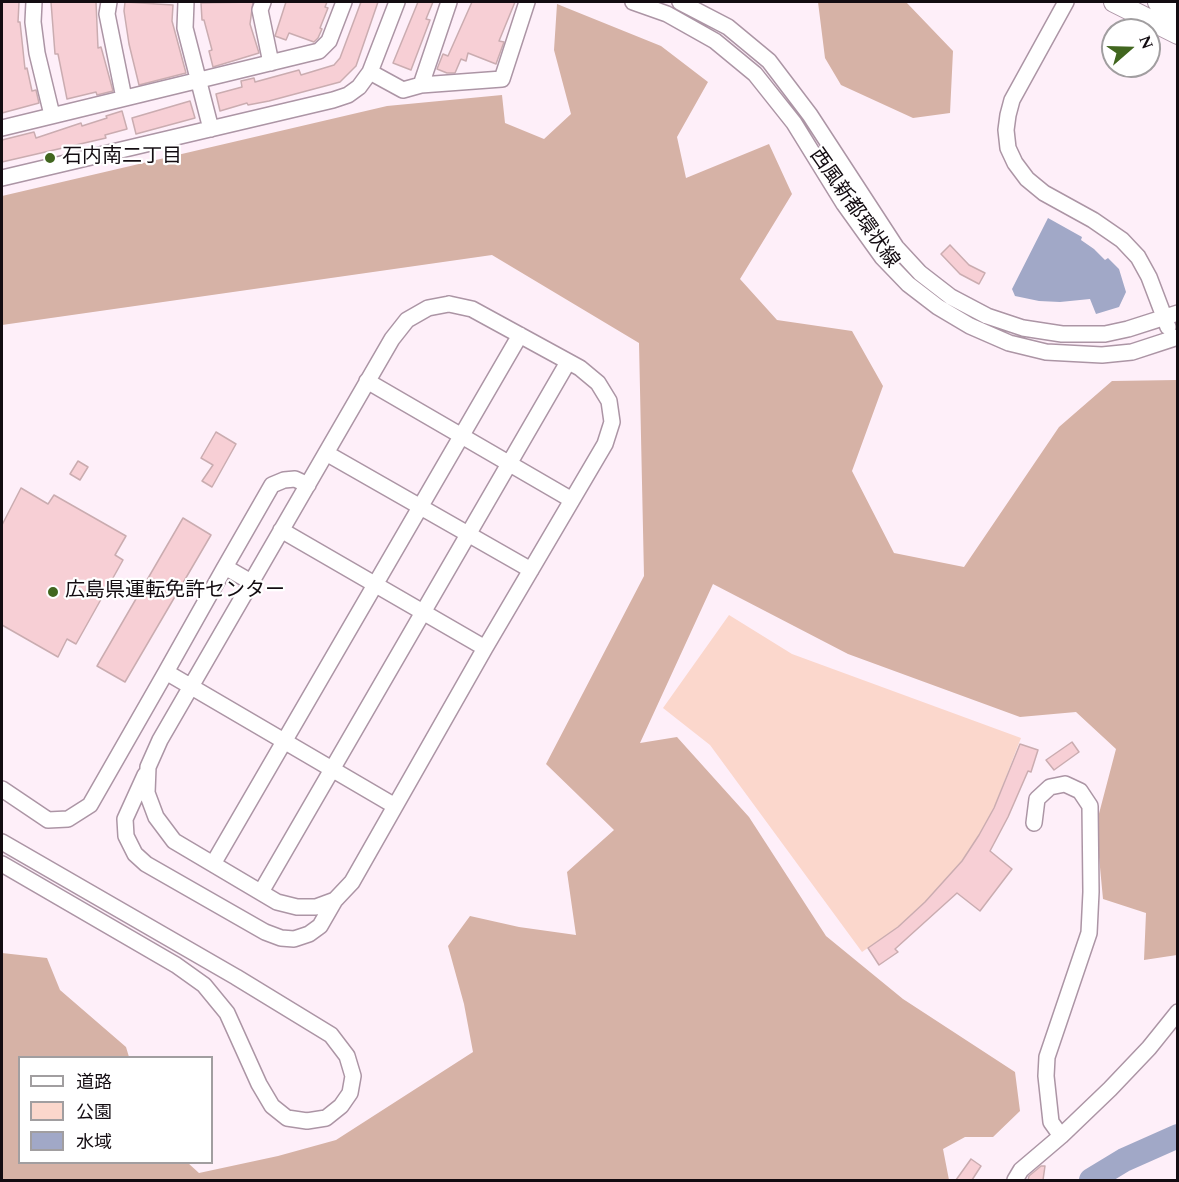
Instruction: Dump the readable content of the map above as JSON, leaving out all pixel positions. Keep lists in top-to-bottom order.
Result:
{
  "streets": {
    "street": ["西風新都環状線"]
  },
  "places": ["石内南二丁目", "広島県運転免許センター"],
  "legend": ["道路", "公園", "水域"],
  "north": "right"
}
